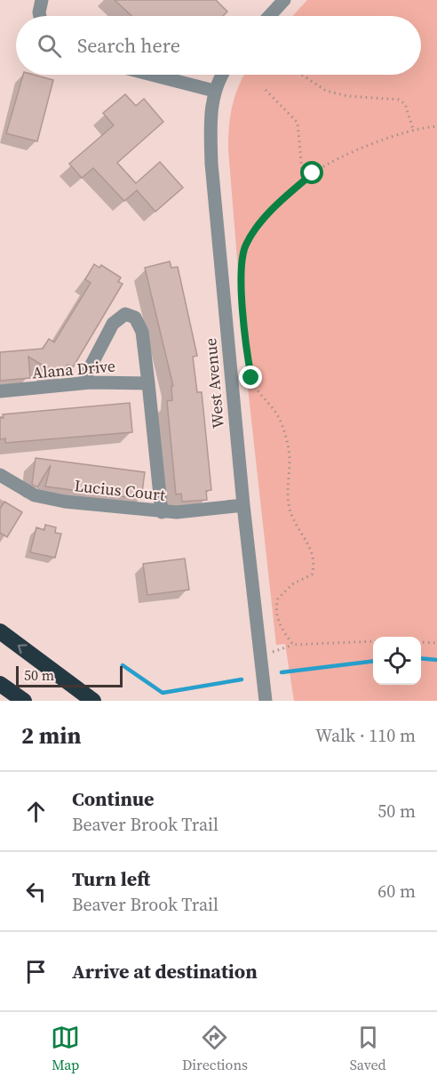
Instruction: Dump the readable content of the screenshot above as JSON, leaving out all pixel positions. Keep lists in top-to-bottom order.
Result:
{
  "streets": {
    "street": ["Alana Drive", "West Avenue", "Lucius Court"]
  },
  "crossings": [
    ["West Avenue", "Lucius Court"]
  ],
  "scale_bar": "50 m",
  "page": {
    "search": "Search here",
    "scale": "50 m",
    "heading": ["2 min", "Walk · 110 m"],
    "list": [
      ["Continue", "Beaver Brook Trail", "50 m"],
      ["Turn left", "Beaver Brook Trail", "60 m"],
      "Arrive at destination"
    ],
    "nav": ["Map", "Directions", "Saved"]
  }
}
